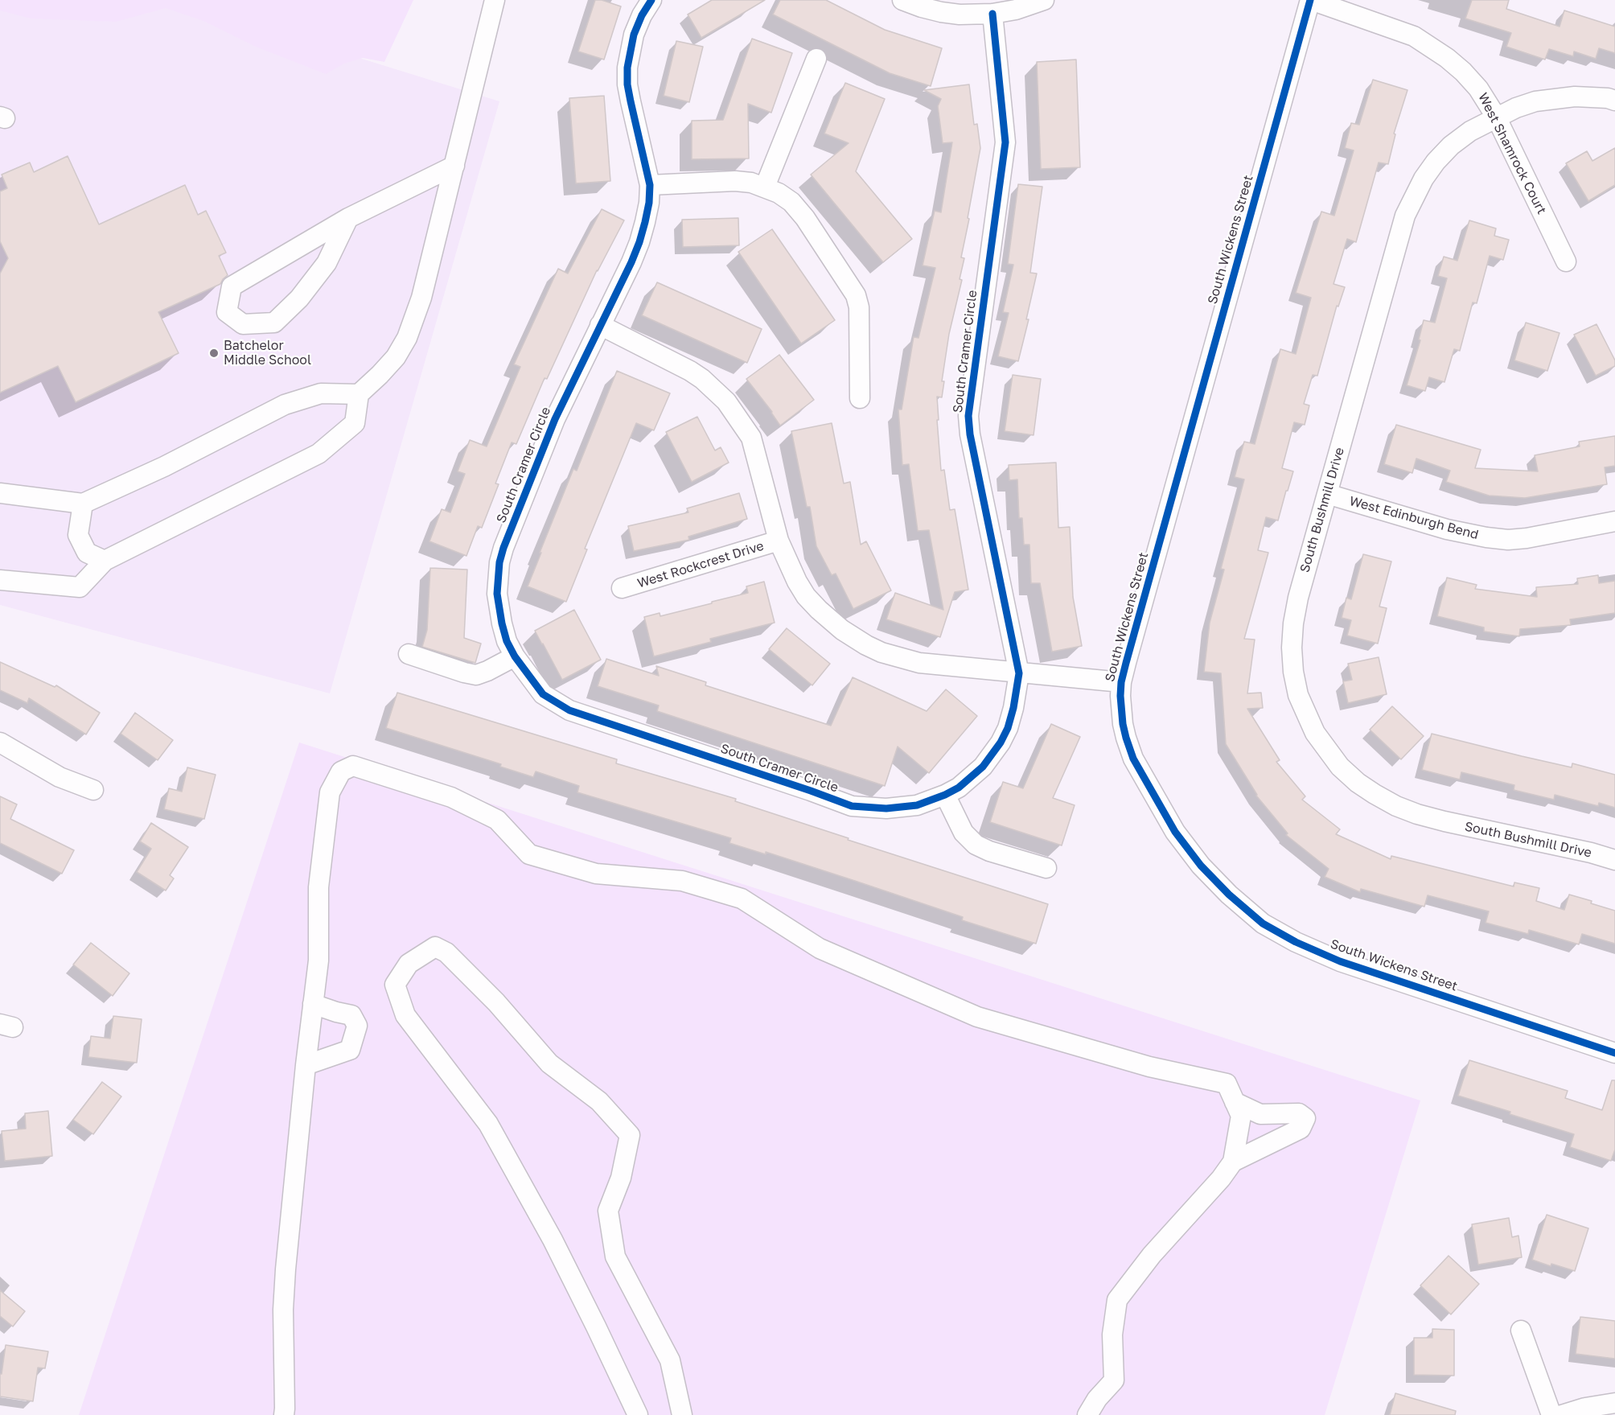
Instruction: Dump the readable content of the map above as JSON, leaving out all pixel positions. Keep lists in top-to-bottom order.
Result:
{
  "streets": {
    "street": [
      "West Shamrock Court",
      "South Wickens Street",
      "South Cramer Circle",
      "South Bushmill Drive",
      "West Edinburgh Bend",
      "West Rockcrest Drive"
    ]
  },
  "crossings": [
    ["West Shamrock Court", "South Wickens Street"],
    ["West Shamrock Court", "South Bushmill Drive"],
    ["South Wickens Street", "West Rockcrest Drive"],
    ["South Cramer Circle", "West Rockcrest Drive"],
    ["South Bushmill Drive", "West Edinburgh Bend"]
  ],
  "places": ["Batchelor Middle School"]
}
